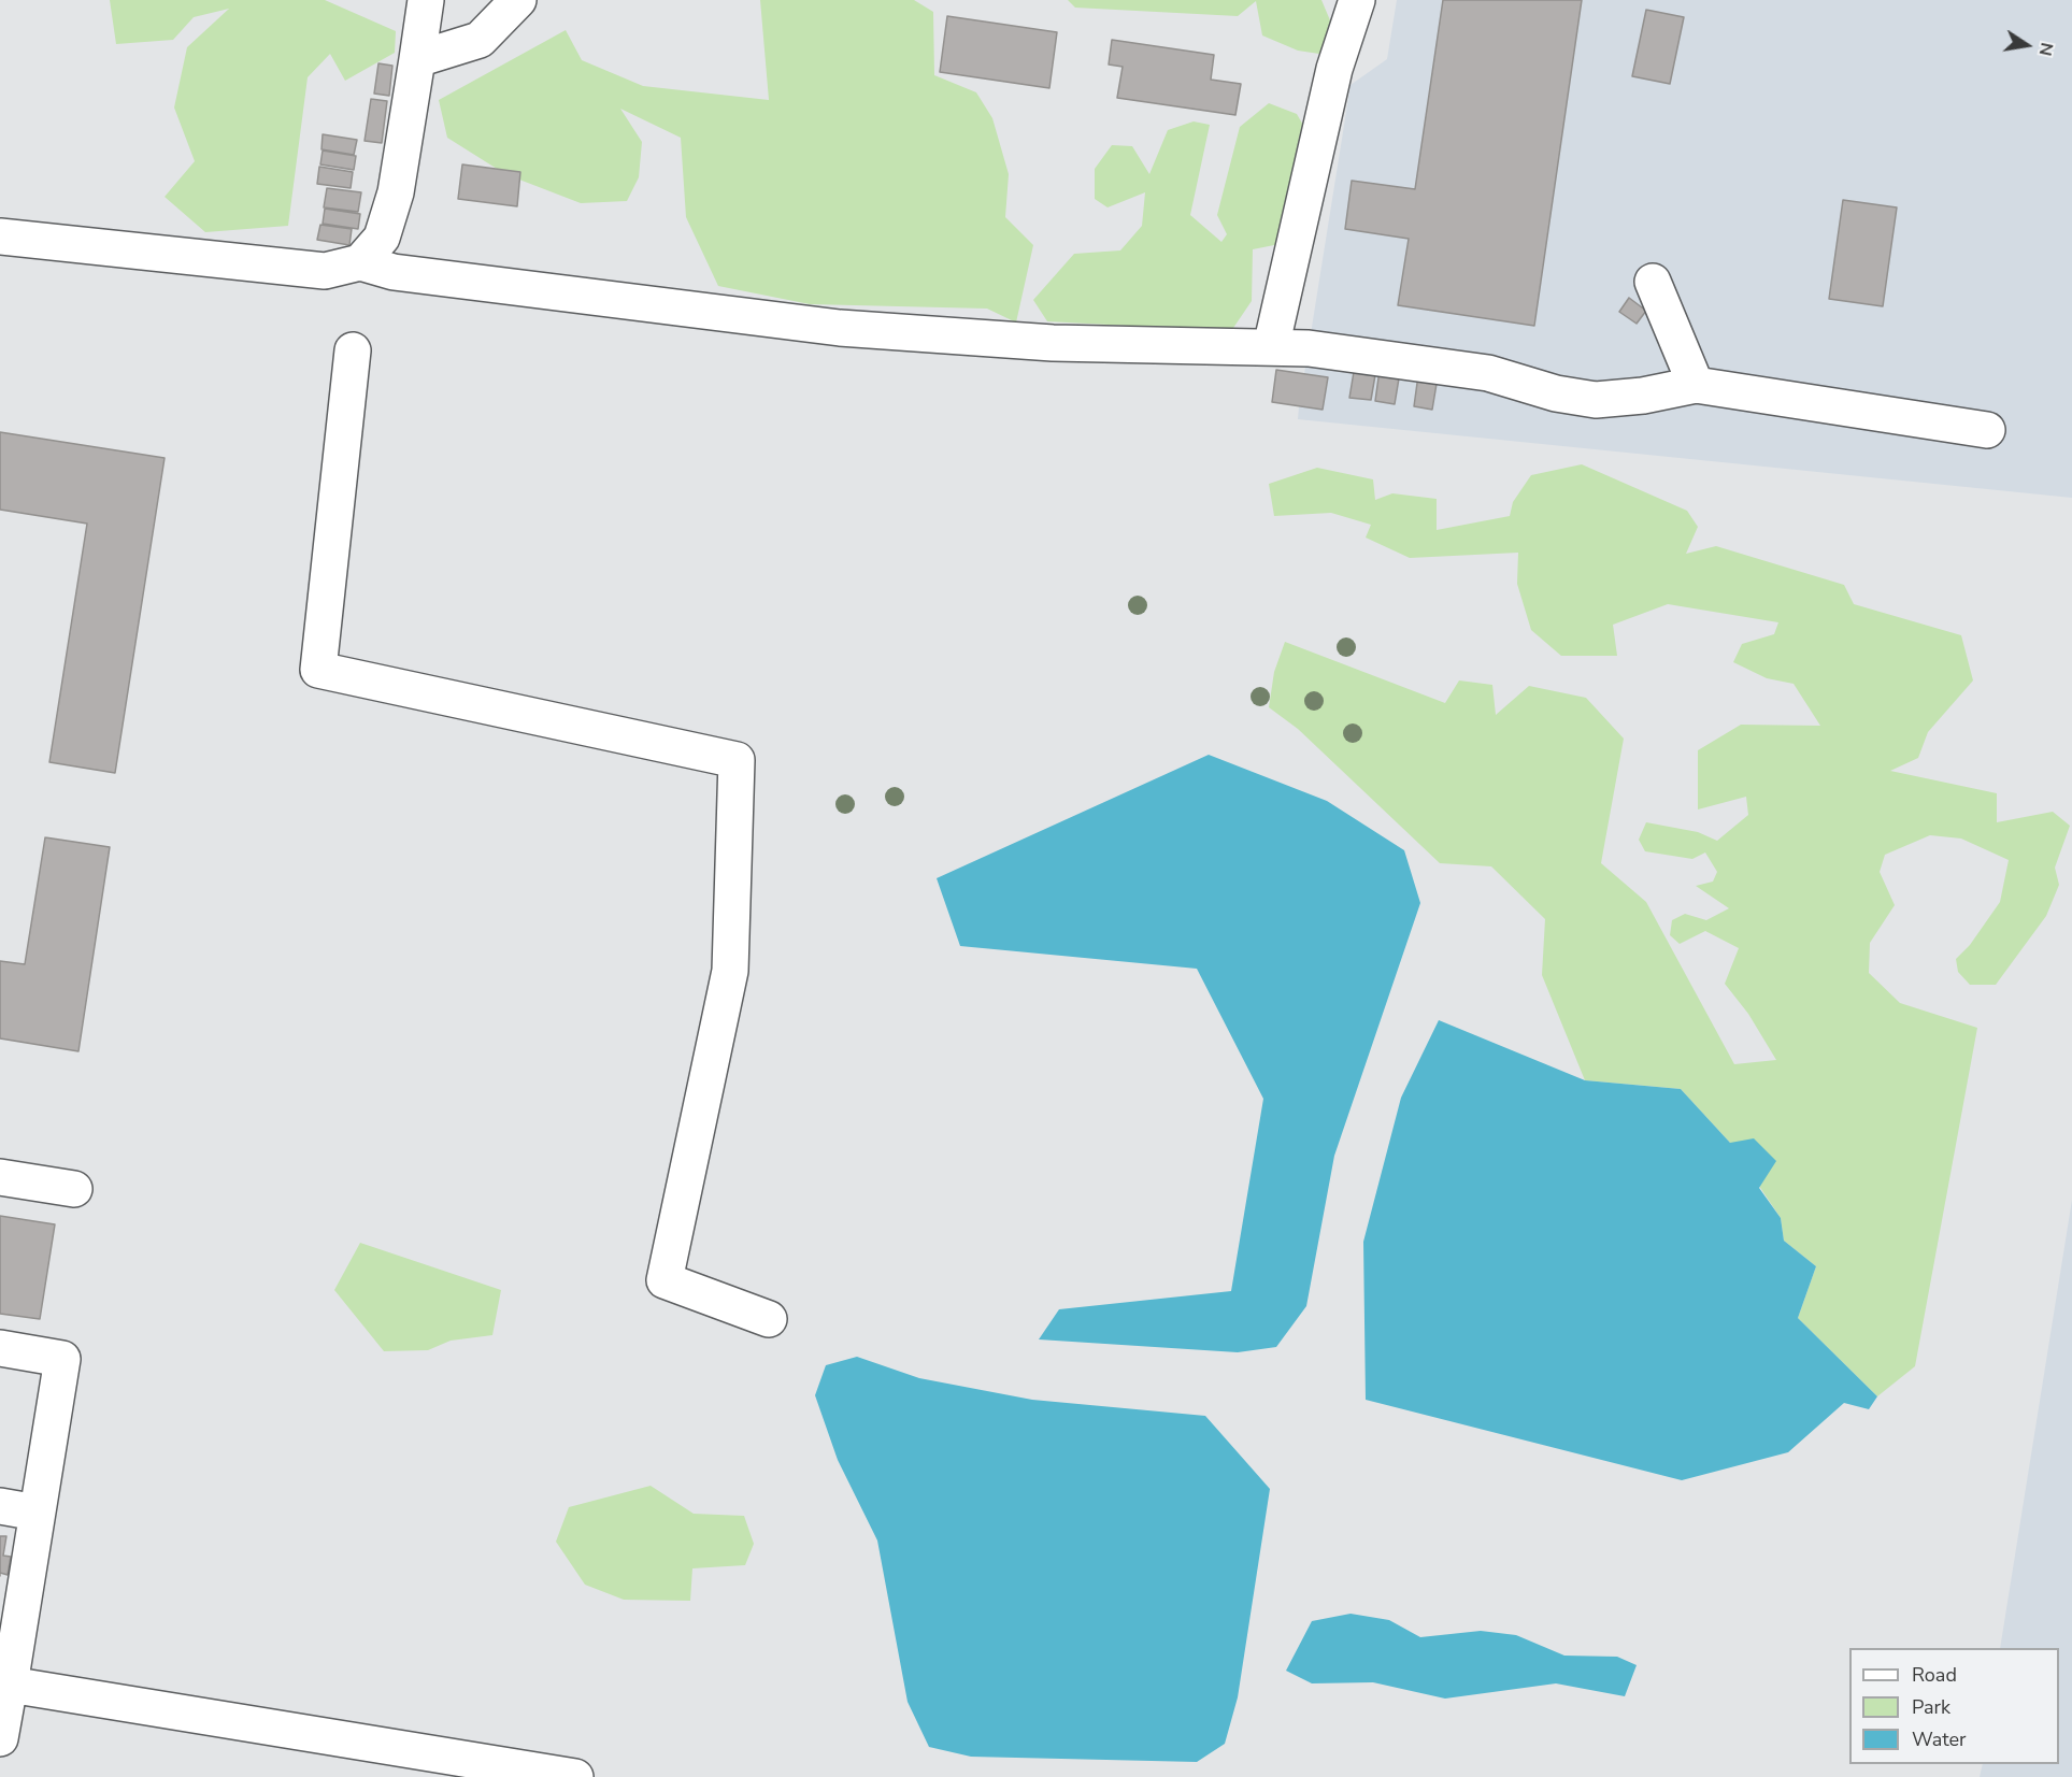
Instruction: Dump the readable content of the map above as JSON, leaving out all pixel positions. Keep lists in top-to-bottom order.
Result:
{
  "legend": ["Road", "Park", "Water"],
  "north": "right"
}
